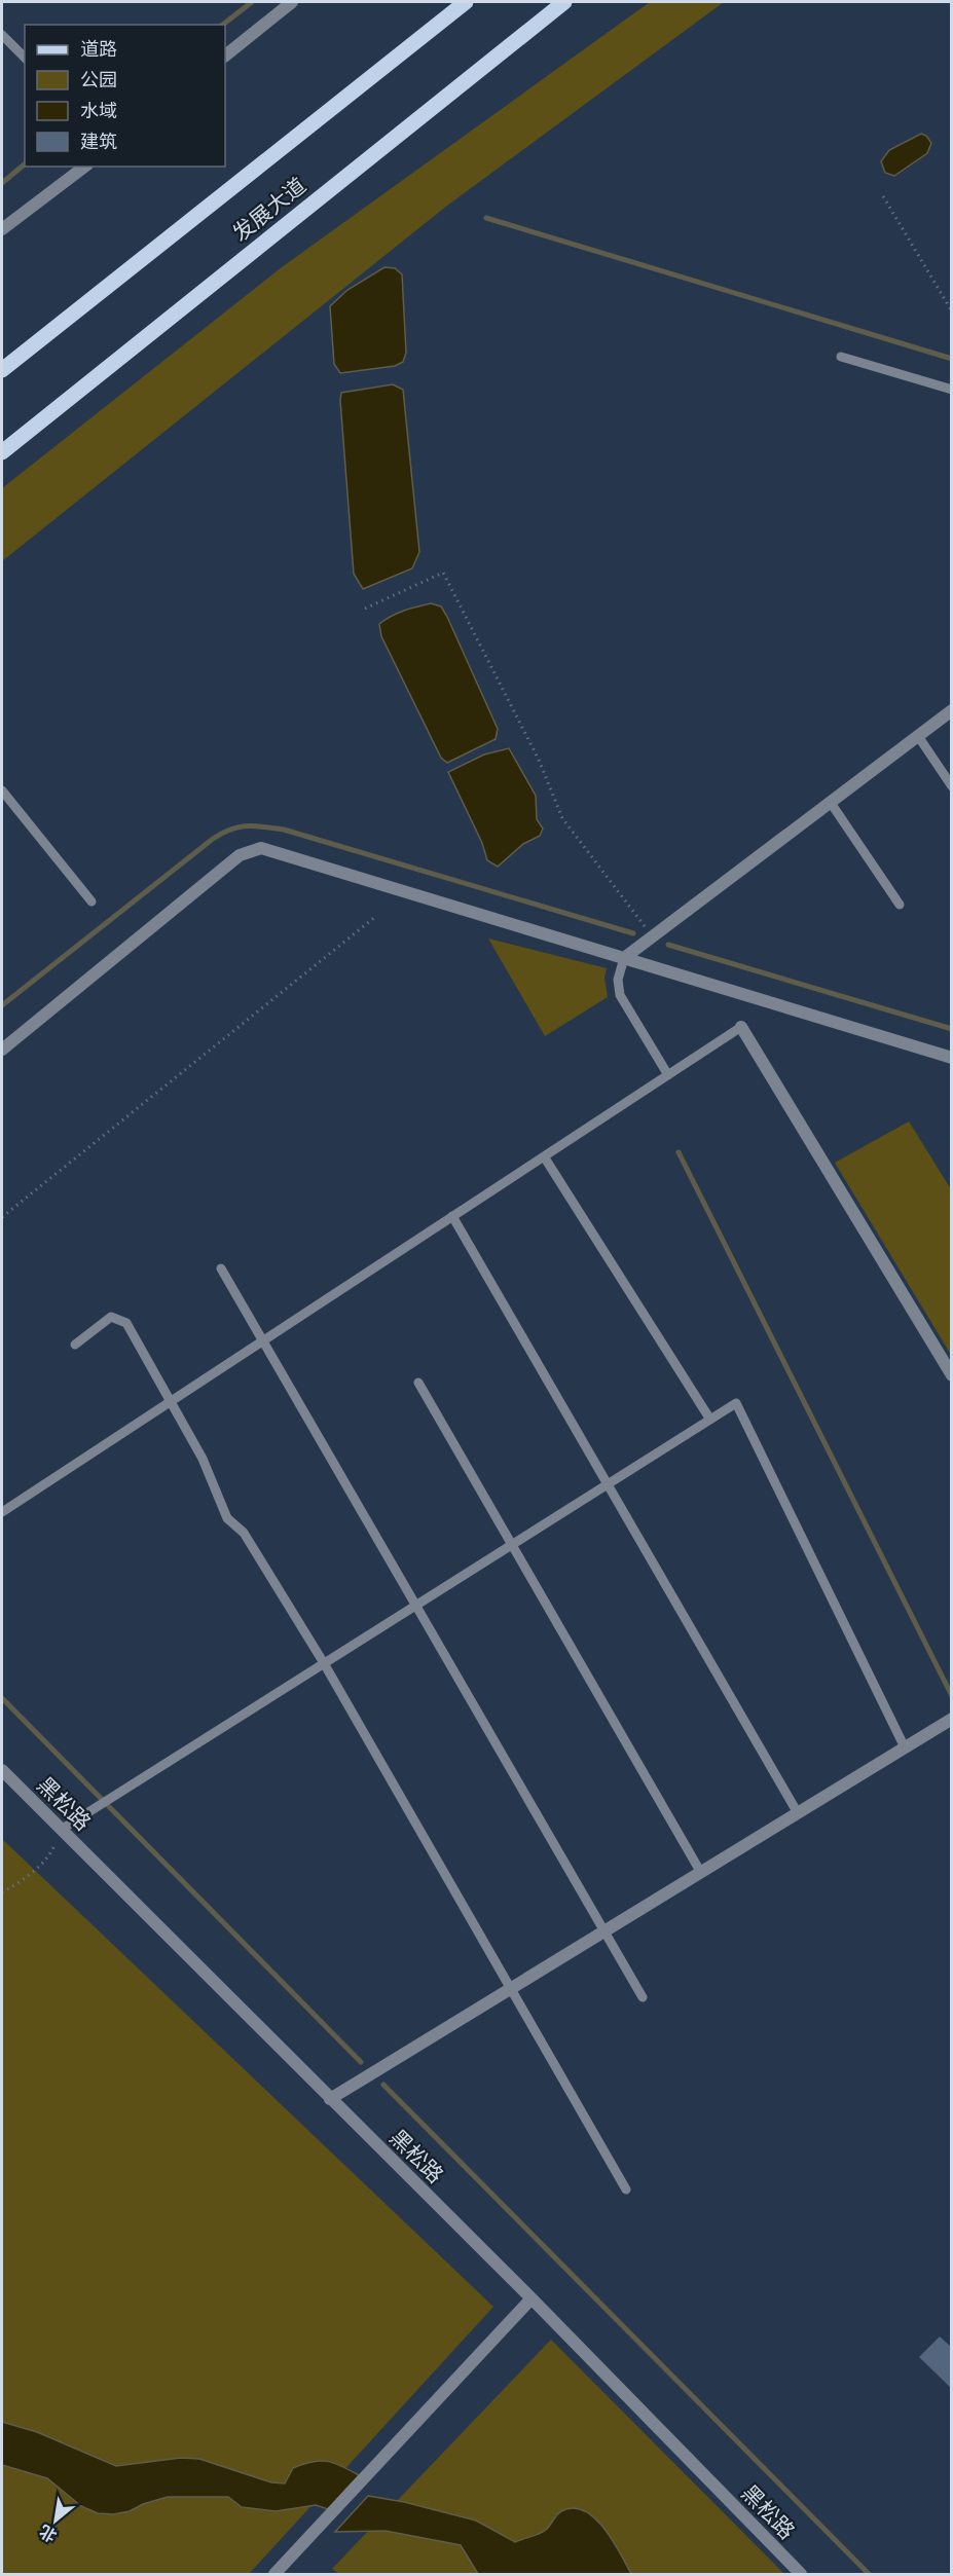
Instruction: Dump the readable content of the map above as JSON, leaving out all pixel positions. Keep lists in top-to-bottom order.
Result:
{
  "streets": {
    "main road": ["发展大道"],
    "street": ["黑松路"]
  },
  "legend": [
    "道路",
    "公园",
    "水域",
    "建筑"
  ],
  "north": "bottom left"
}
